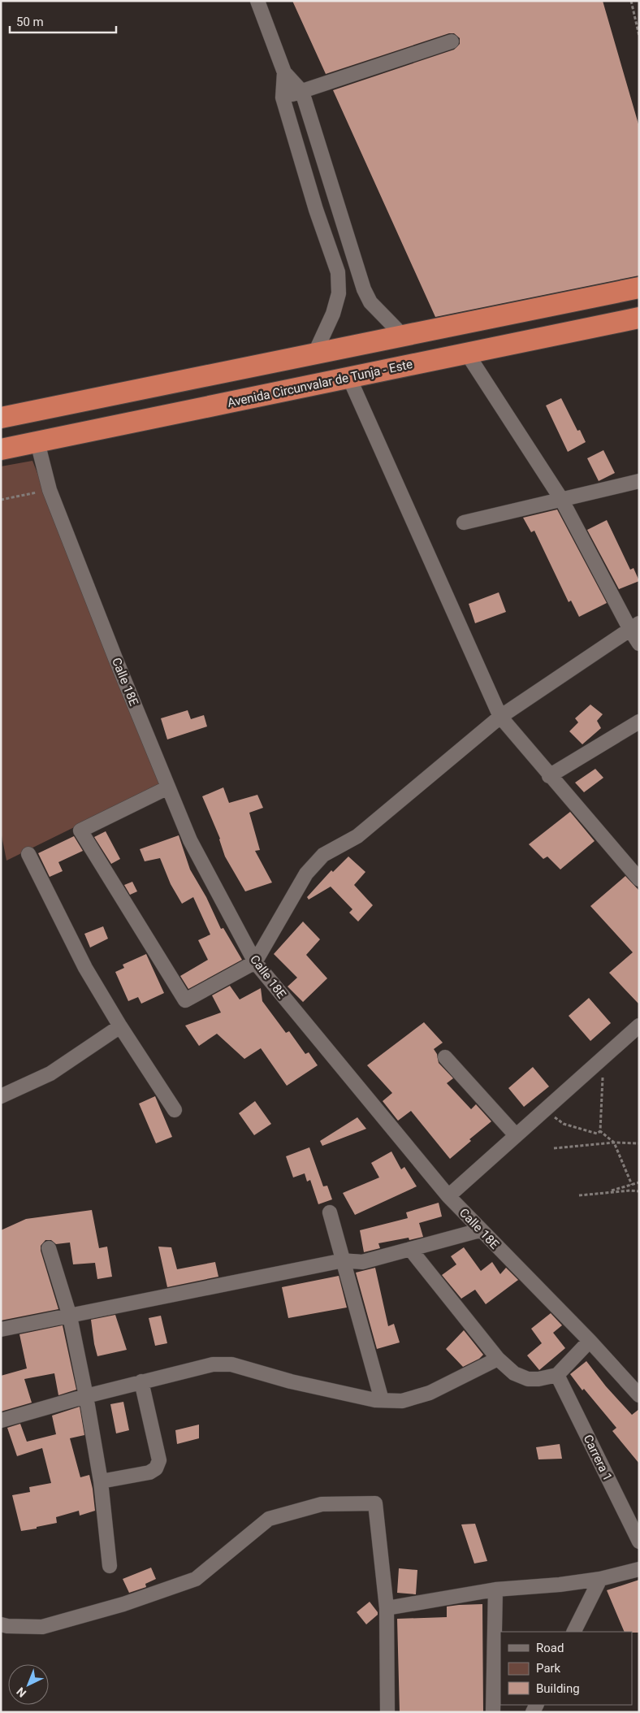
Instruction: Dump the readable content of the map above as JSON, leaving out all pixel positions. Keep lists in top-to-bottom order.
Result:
{
  "streets": {
    "highway": ["Avenida Circunvalar de Tunja - Este"],
    "street": ["Calle 18E", "Carrera 1"]
  },
  "crossings": [
    ["Avenida Circunvalar de Tunja - Este", "Calle 18E"]
  ],
  "legend": ["Road", "Park", "Building"],
  "scale_bar": "50 m",
  "north": "bottom left"
}
